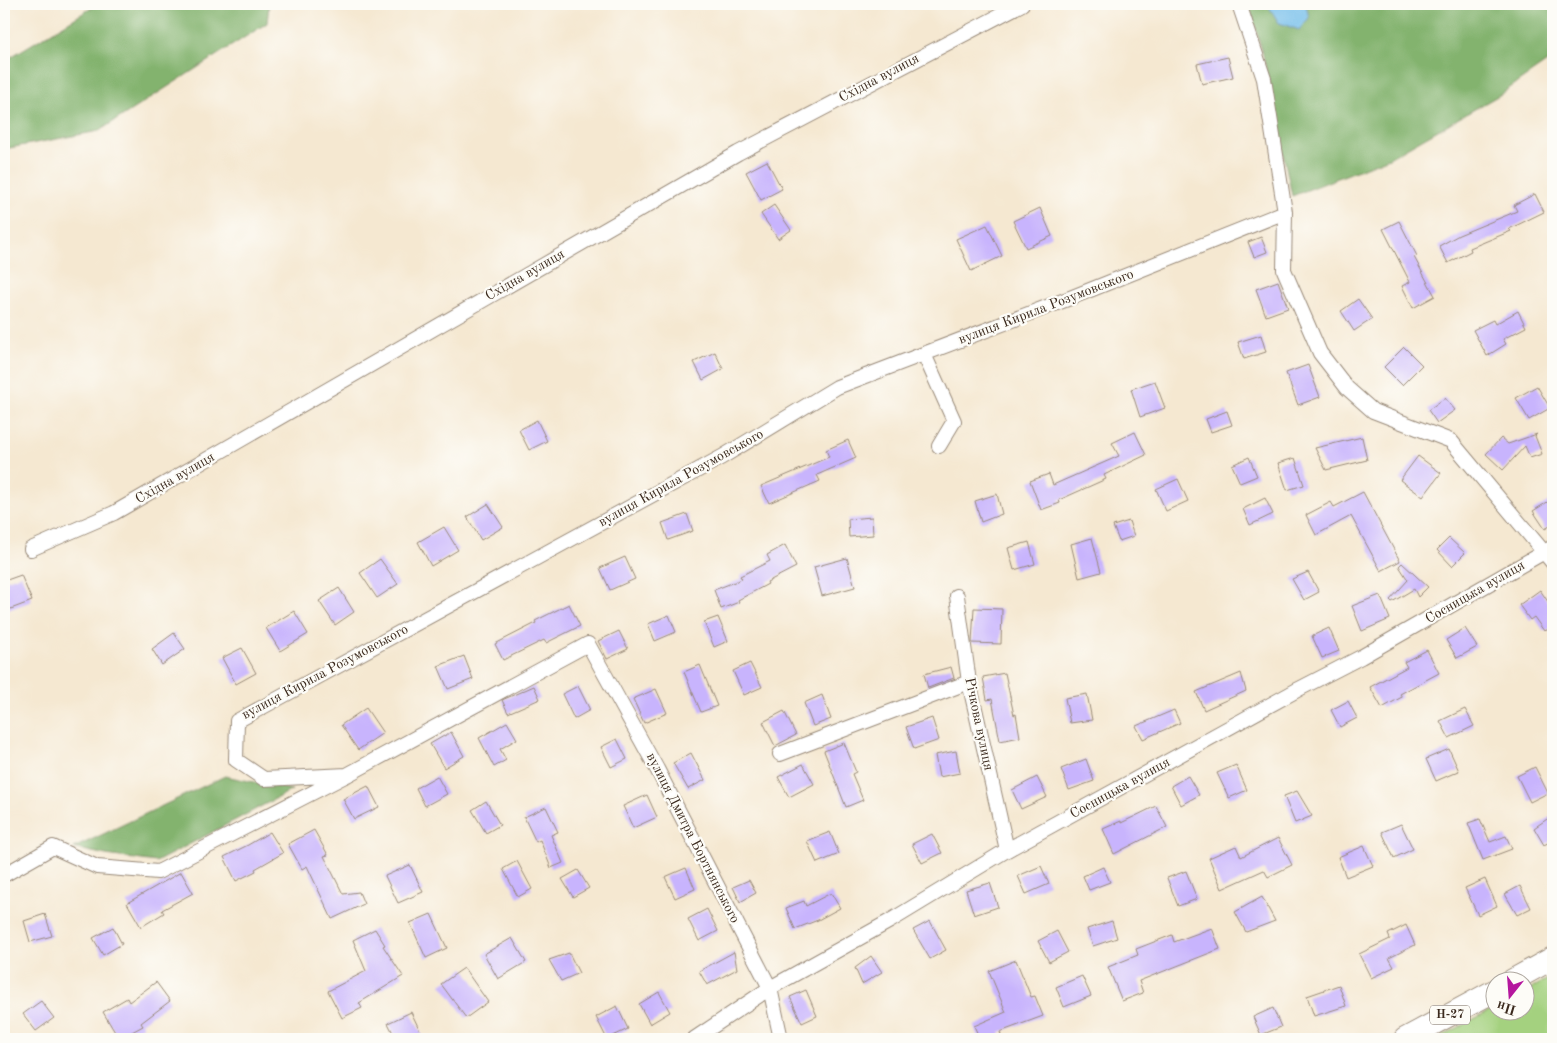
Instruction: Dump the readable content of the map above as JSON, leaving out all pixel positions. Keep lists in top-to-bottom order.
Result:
{
  "streets": {
    "main road": ["Н-27"],
    "street": [
      "Східна вулиця",
      "вулиця Кирила Розумовського",
      "Сосницька вулиця",
      "Річкова вулиця",
      "вулиця Дмитра Бортнянського"
    ]
  },
  "crossings": [
    ["вулиця Кирила Розумовського", "вулиця Дмитра Бортнянського"],
    ["Сосницька вулиця", "Річкова вулиця"],
    ["Сосницька вулиця", "вулиця Дмитра Бортнянського"]
  ],
  "north": "bottom"
}
